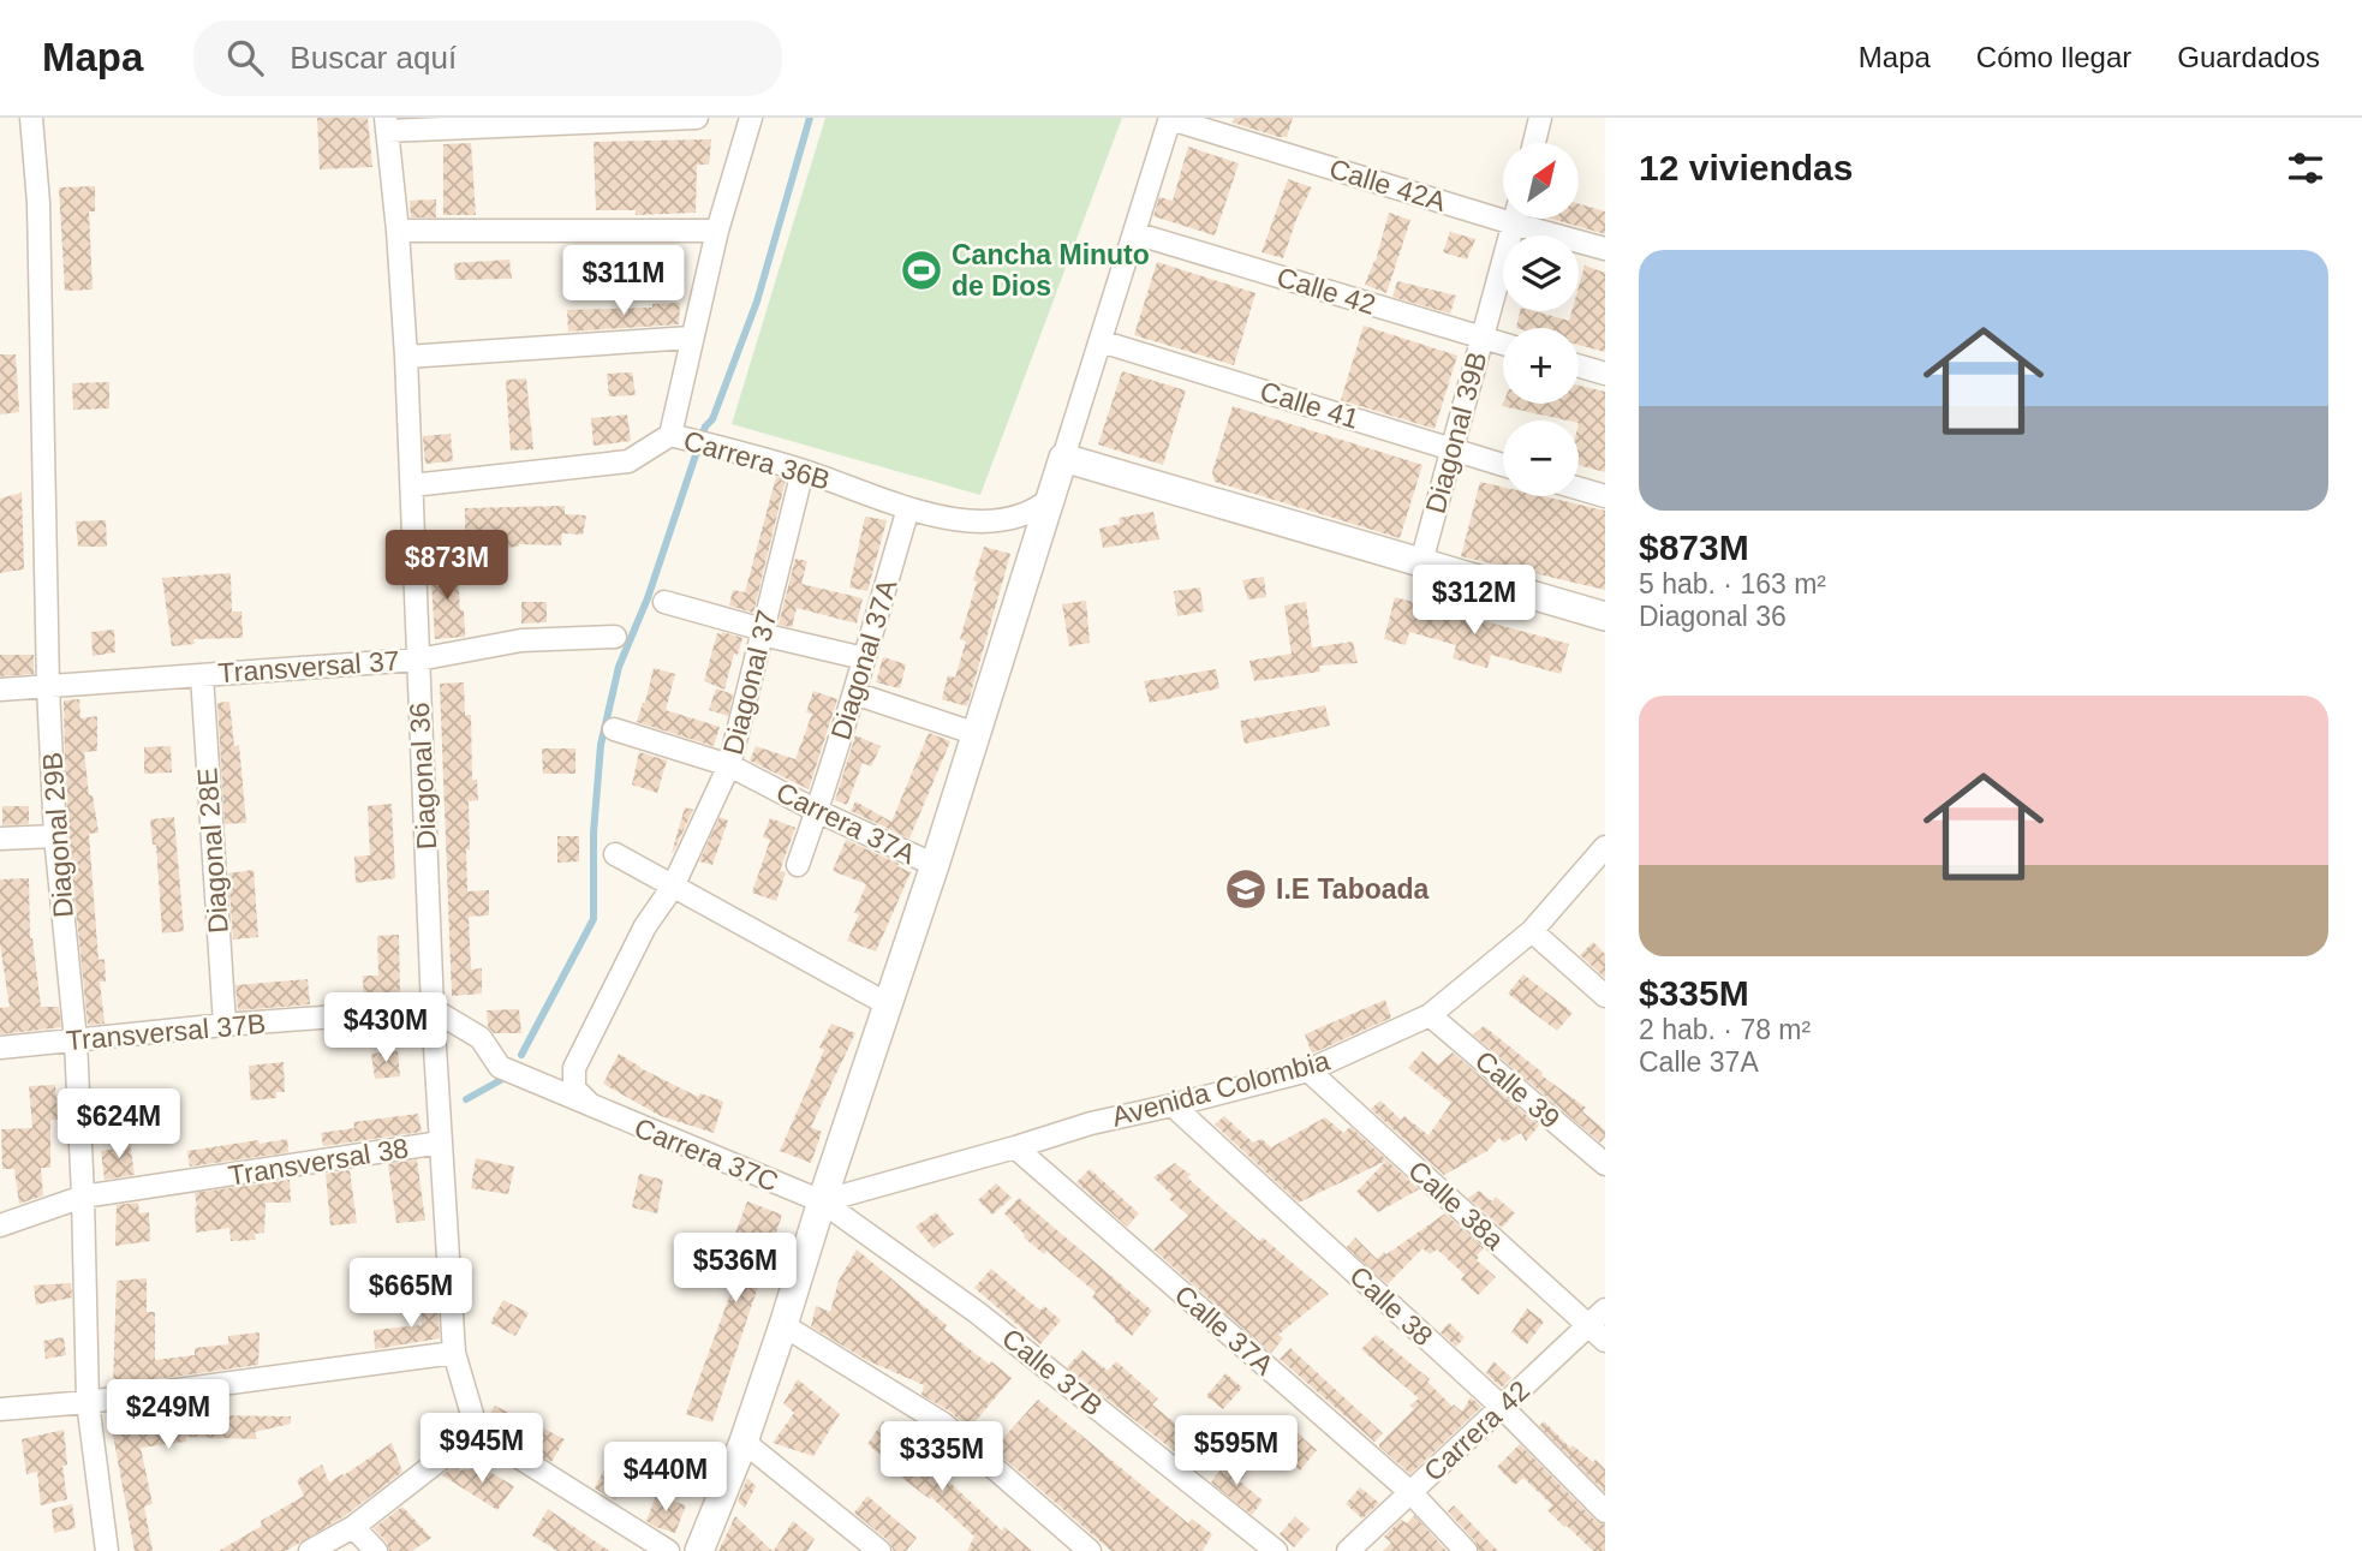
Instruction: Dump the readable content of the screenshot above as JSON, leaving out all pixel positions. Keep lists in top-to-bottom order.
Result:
{
  "streets": {
    "street": [
      "Calle 42A",
      "Calle 42",
      "Calle 41",
      "Diagonal 39B",
      "Carrera 36B",
      "Diagonal 37A",
      "Transversal 37",
      "Diagonal 37",
      "Diagonal 36",
      "Carrera 37A",
      "Diagonal 29B",
      "Diagonal 28E",
      "Transversal 37B",
      "Avenida Colombia",
      "Calle 39",
      "Carrera 37C",
      "Transversal 38",
      "Calle 38a",
      "Calle 38",
      "Calle 37A",
      "Calle 37B",
      "Carrera 42"
    ]
  },
  "crossings": [
    ["Calle 42", "Diagonal 39B"],
    ["Calle 41", "Diagonal 39B"],
    ["Carrera 36B", "Diagonal 37A"],
    ["Carrera 36B", "Diagonal 37"],
    ["Carrera 36B", "Diagonal 36"],
    ["Diagonal 37A", "Carrera 37A"],
    ["Transversal 37", "Diagonal 36"],
    ["Transversal 37", "Diagonal 29B"],
    ["Transversal 37", "Diagonal 28E"],
    ["Diagonal 37", "Carrera 37A"],
    ["Diagonal 36", "Transversal 37B"],
    ["Diagonal 36", "Carrera 37C"],
    ["Diagonal 36", "Transversal 38"],
    ["Diagonal 29B", "Transversal 37B"],
    ["Diagonal 29B", "Transversal 38"],
    ["Diagonal 28E", "Transversal 37B"],
    ["Transversal 37B", "Carrera 37C"],
    ["Avenida Colombia", "Calle 39"],
    ["Avenida Colombia", "Carrera 37C"],
    ["Avenida Colombia", "Calle 38a"],
    ["Avenida Colombia", "Calle 38"],
    ["Avenida Colombia", "Calle 37A"],
    ["Avenida Colombia", "Calle 37B"],
    ["Carrera 37C", "Calle 37B"],
    ["Calle 38a", "Carrera 42"],
    ["Calle 38", "Carrera 42"],
    ["Calle 37A", "Carrera 42"]
  ],
  "places": {
    "sports": ["Cancha Minuto de Dios"],
    "school or university": ["I.E Taboada"]
  },
  "north": "top right",
  "page": {
    "header": "Mapa",
    "search": "Buscar aquí",
    "nav": ["Mapa", "Cómo llegar", "Guardados"],
    "heading": "12 viviendas",
    "map_buttons": ["+", "−"],
    "list": [
      {
        "name": "$873M",
        "note": "5 hab. · 163 m² · Diagonal 36"
      },
      {
        "name": "$335M",
        "note": "2 hab. · 78 m² · Calle 37A"
      }
    ],
    "price": [
      "$311M",
      "$873M",
      "$312M",
      "$430M",
      "$624M",
      "$536M",
      "$665M",
      "$249M",
      "$945M",
      "$595M",
      "$335M",
      "$440M"
    ]
  }
}
